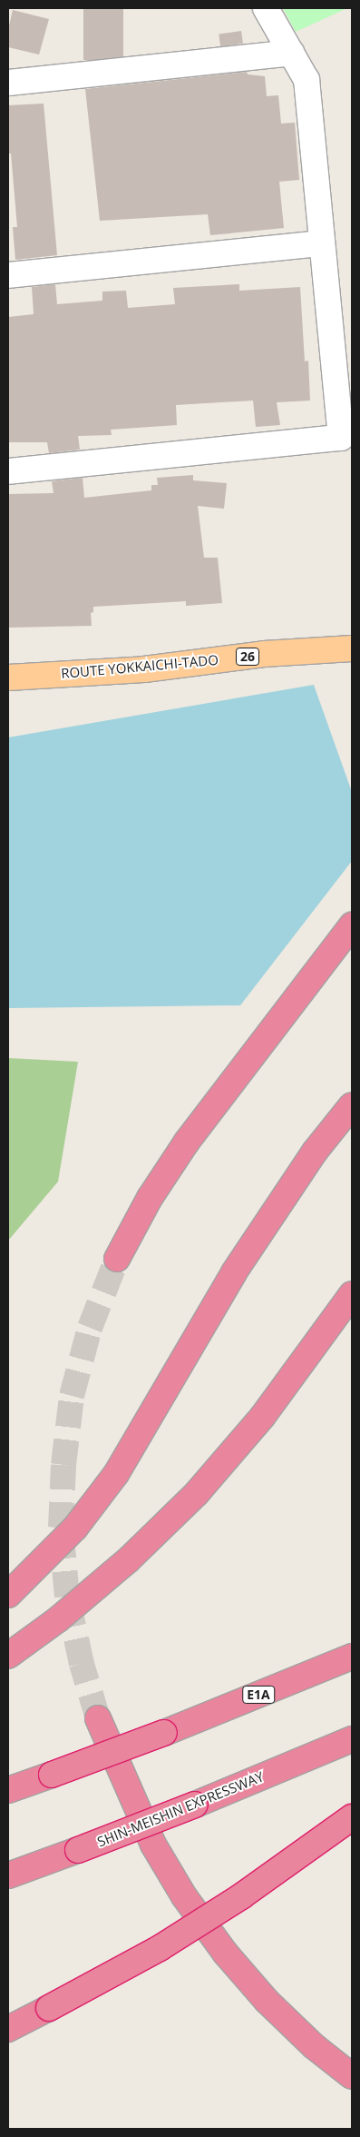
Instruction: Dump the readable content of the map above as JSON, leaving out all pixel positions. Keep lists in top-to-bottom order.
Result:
{
  "streets": {
    "highway": ["E1A", "SHIN-MEISHIN EXPRESSWAY"],
    "main road": ["26", "ROUTE YOKKAICHI-TADO"]
  }
}
